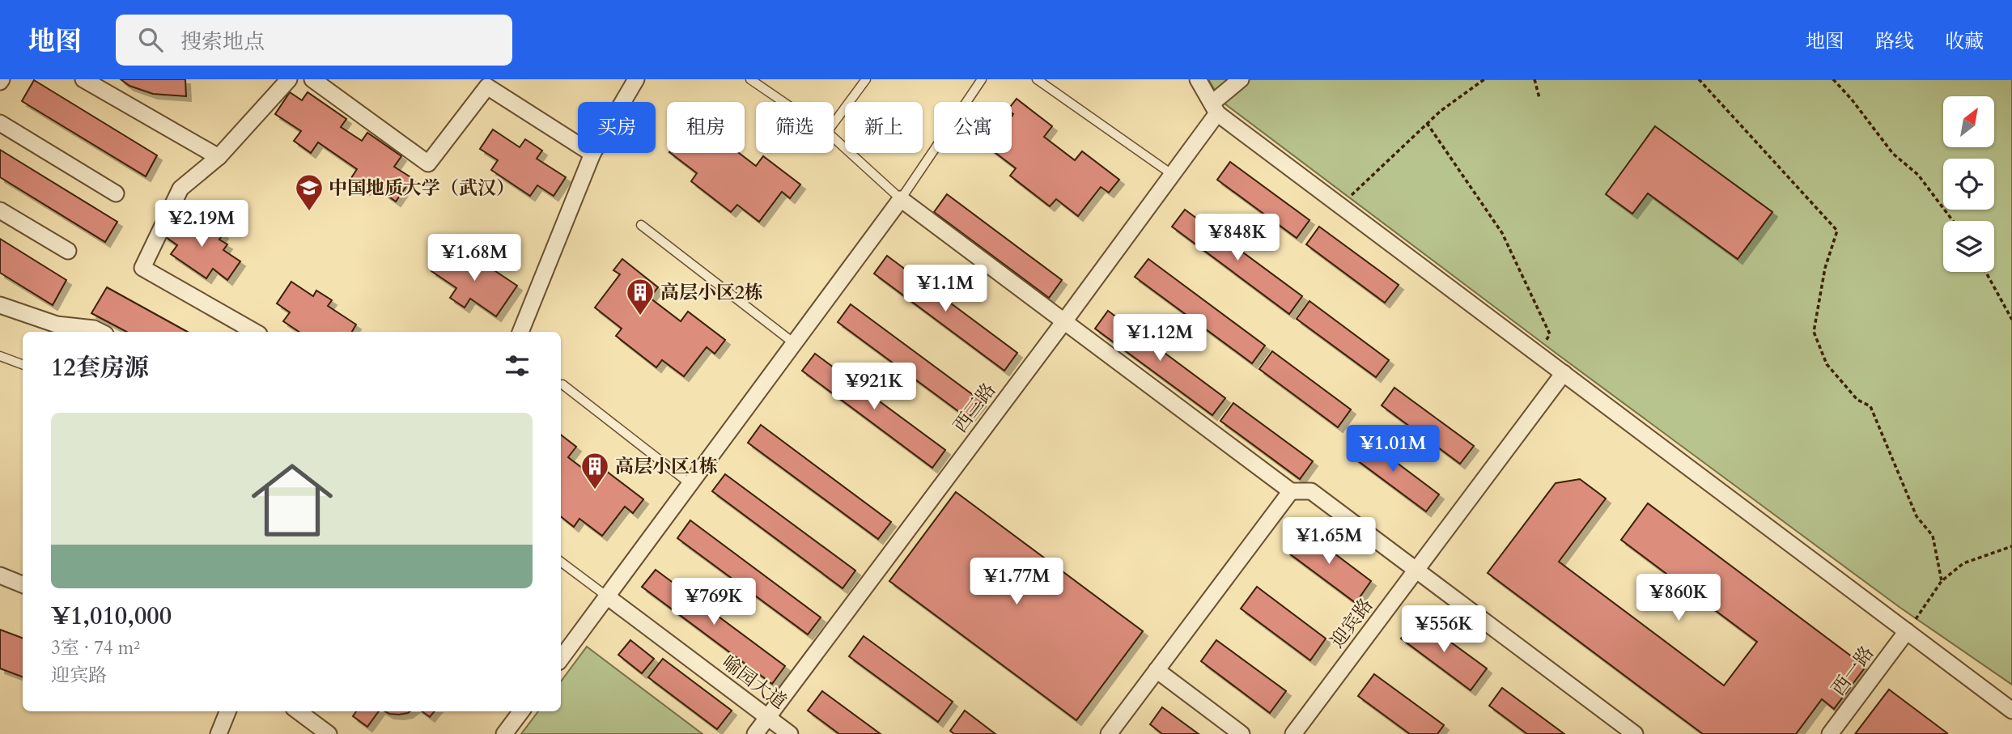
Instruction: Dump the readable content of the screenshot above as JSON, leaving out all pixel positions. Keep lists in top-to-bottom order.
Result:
{
  "streets": {
    "street": [
      "西三路",
      "迎宾路",
      "西一路",
      "喻园大道"
    ]
  },
  "crossings": [
    ["西三路", "喻园大道"]
  ],
  "places": {
    "school or university": ["中国地质大学（武汉）"],
    "building": ["高层小区2栋", "高层小区1栋"]
  },
  "north": "top right",
  "page": {
    "header": "地图",
    "search": "搜索地点",
    "nav": ["地图", "路线", "收藏"],
    "chip": [
      "买房",
      "租房",
      "筛选",
      "新上",
      "公寓"
    ],
    "price": [
      "¥2.19M",
      "¥848K",
      "¥1.68M",
      "¥1.1M",
      "¥1.12M",
      "¥921K",
      "¥1.01M",
      "¥1.65M",
      "¥1.77M",
      "¥860K",
      "¥769K",
      "¥556K"
    ],
    "heading": "12套房源",
    "list": [
      {
        "name": "¥1,010,000",
        "note": "3室 · 74 m² · 迎宾路"
      }
    ]
  }
}
